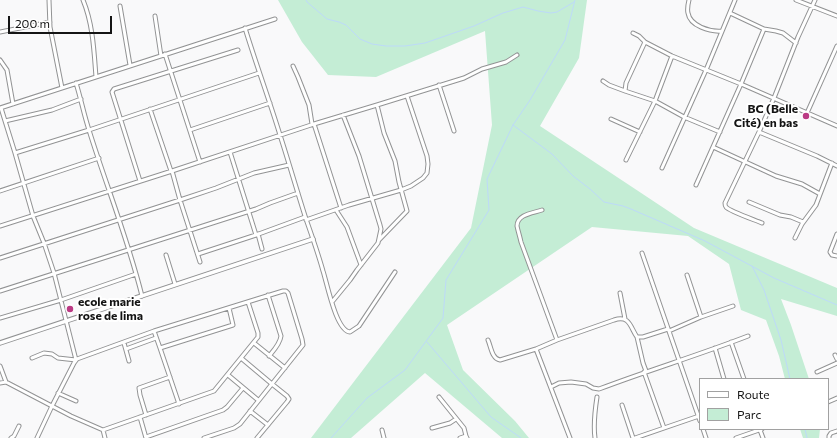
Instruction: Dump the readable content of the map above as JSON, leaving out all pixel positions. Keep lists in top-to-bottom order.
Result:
{
  "places": ["BC (Belle Cité) en bas", "ecole marie rose de lima"],
  "legend": ["Route", "Parc"],
  "scale_bar": "200 m"
}
